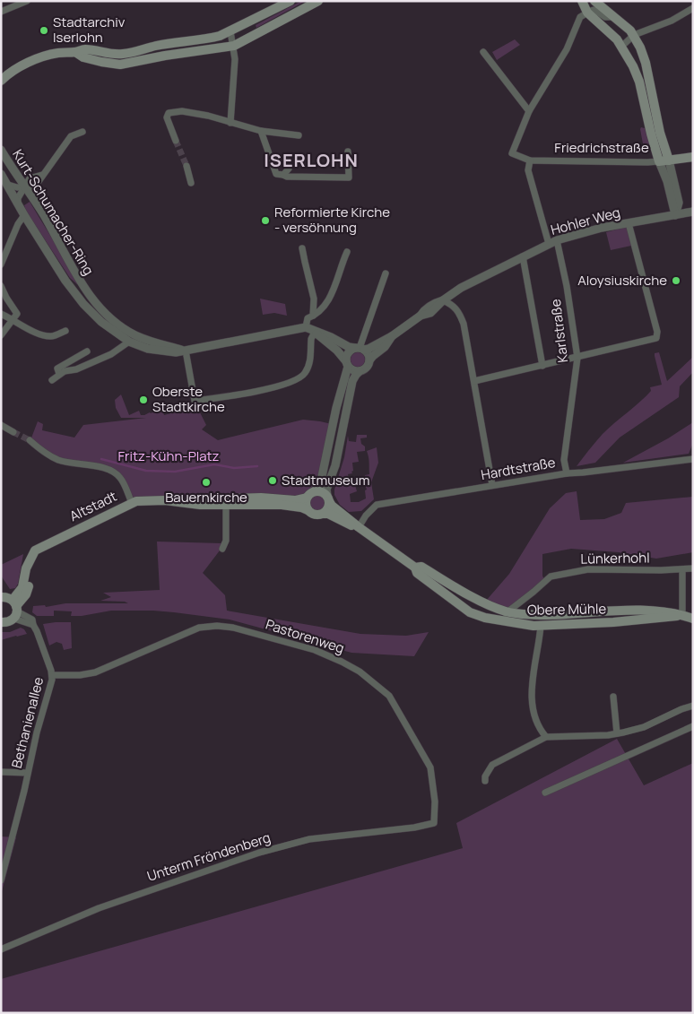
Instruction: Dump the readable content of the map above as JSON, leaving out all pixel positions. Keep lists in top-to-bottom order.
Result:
{
  "streets": {
    "main road": ["Friedrichstraße", "Altstadt", "Obere Mühle"],
    "street": [
      "Kurt-Schumacher-Ring",
      "Hohler Weg",
      "Karlstraße",
      "Hardtstraße",
      "Lünkerhohl",
      "Pastorenweg",
      "Bethanienallee",
      "Unterm Fröndenberg"
    ]
  },
  "crossings": [
    ["Hohler Weg", "Karlstraße"],
    ["Karlstraße", "Hardtstraße"],
    ["Hardtstraße", "Obere Mühle"],
    ["Altstadt", "Obere Mühle"],
    ["Altstadt", "Bethanienallee"],
    ["Lünkerhohl", "Obere Mühle"],
    ["Pastorenweg", "Bethanienallee"],
    ["Pastorenweg", "Unterm Fröndenberg"]
  ],
  "districts": ["ISERLOHN"],
  "parks": ["Fritz-Kühn-Platz"],
  "places": [
    "Stadtarchiv Iserlohn",
    "Reformierte Kirche - versöhnung",
    "Aloysiuskirche",
    "Oberste Stadtkirche",
    "Stadtmuseum",
    "Bauernkirche"
  ]
}
